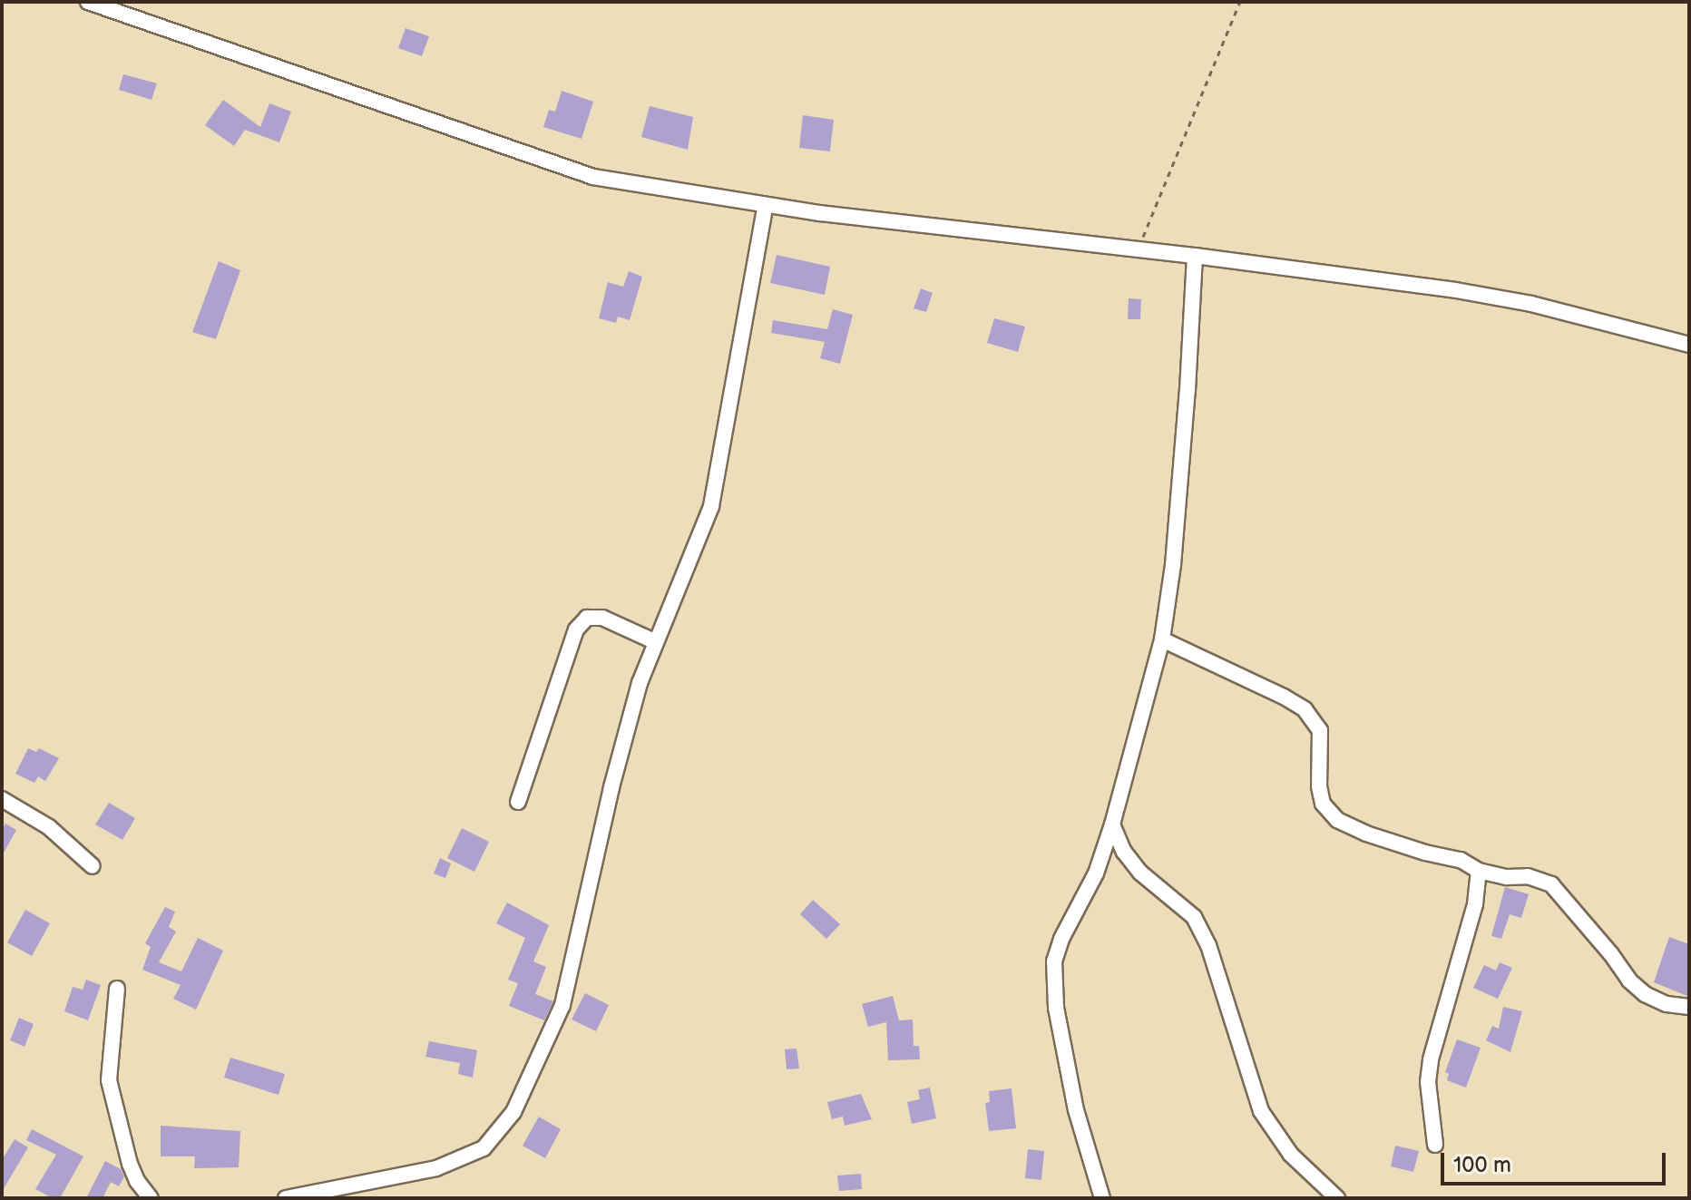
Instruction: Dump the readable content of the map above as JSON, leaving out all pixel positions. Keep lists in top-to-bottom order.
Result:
{
  "scale_bar": "100 m"
}
